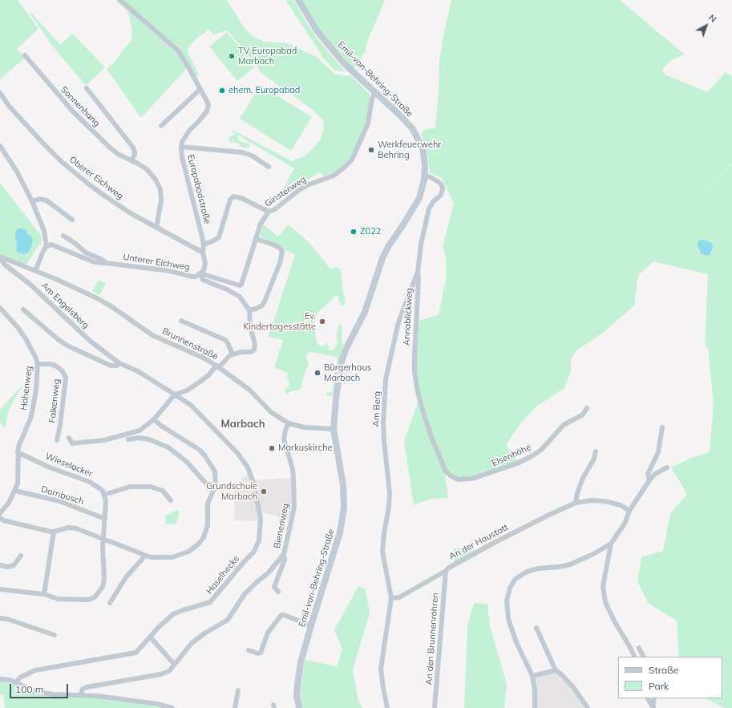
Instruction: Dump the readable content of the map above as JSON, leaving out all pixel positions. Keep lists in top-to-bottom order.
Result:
{
  "streets": {
    "main road": ["Emil-von-Behring-Straße"],
    "street": [
      "Sonnenhang",
      "Oberer Eichweg",
      "Europabadstraße",
      "Ginsterweg",
      "Unterer Eichweg",
      "Am Engelsberg",
      "Annablickweg",
      "Brunnenstraße",
      "Höhenweg",
      "Falkenweg",
      "Am Berg",
      "Elsenhöhe",
      "Wieselacker",
      "Dornbusch",
      "Bienenweg",
      "An der Haustatt",
      "Haselhecke",
      "An den Brunnenröhren"
    ]
  },
  "crossings": [
    ["Emil-von-Behring-Straße", "Ginsterweg"],
    ["Emil-von-Behring-Straße", "Annablickweg"],
    ["Emil-von-Behring-Straße", "Brunnenstraße"],
    ["Sonnenhang", "Oberer Eichweg"],
    ["Oberer Eichweg", "Europabadstraße"],
    ["Oberer Eichweg", "Unterer Eichweg"],
    ["Europabadstraße", "Unterer Eichweg"],
    ["Ginsterweg", "Unterer Eichweg"],
    ["Am Engelsberg", "Haselhecke"],
    ["Annablickweg", "Am Berg"],
    ["Annablickweg", "Elsenhöhe"],
    ["Brunnenstraße", "Bienenweg"],
    ["Höhenweg", "Falkenweg"],
    ["Höhenweg", "Wieselacker"],
    ["Höhenweg", "Dornbusch"],
    ["Am Berg", "An der Haustatt"],
    ["An der Haustatt", "An den Brunnenröhren"]
  ],
  "districts": ["Marbach"],
  "places": [
    "TV Europabad Marbach",
    "ehem. Europabad",
    "Werkfeuerwehr Behring",
    "Z022",
    "Ev. Kindertagesstätte",
    "Bürgerhaus Marbach",
    "Markuskirche",
    "Grundschule Marbach"
  ],
  "legend": ["Straße", "Park"],
  "scale_bar": "100 m",
  "north": "top right"
}
